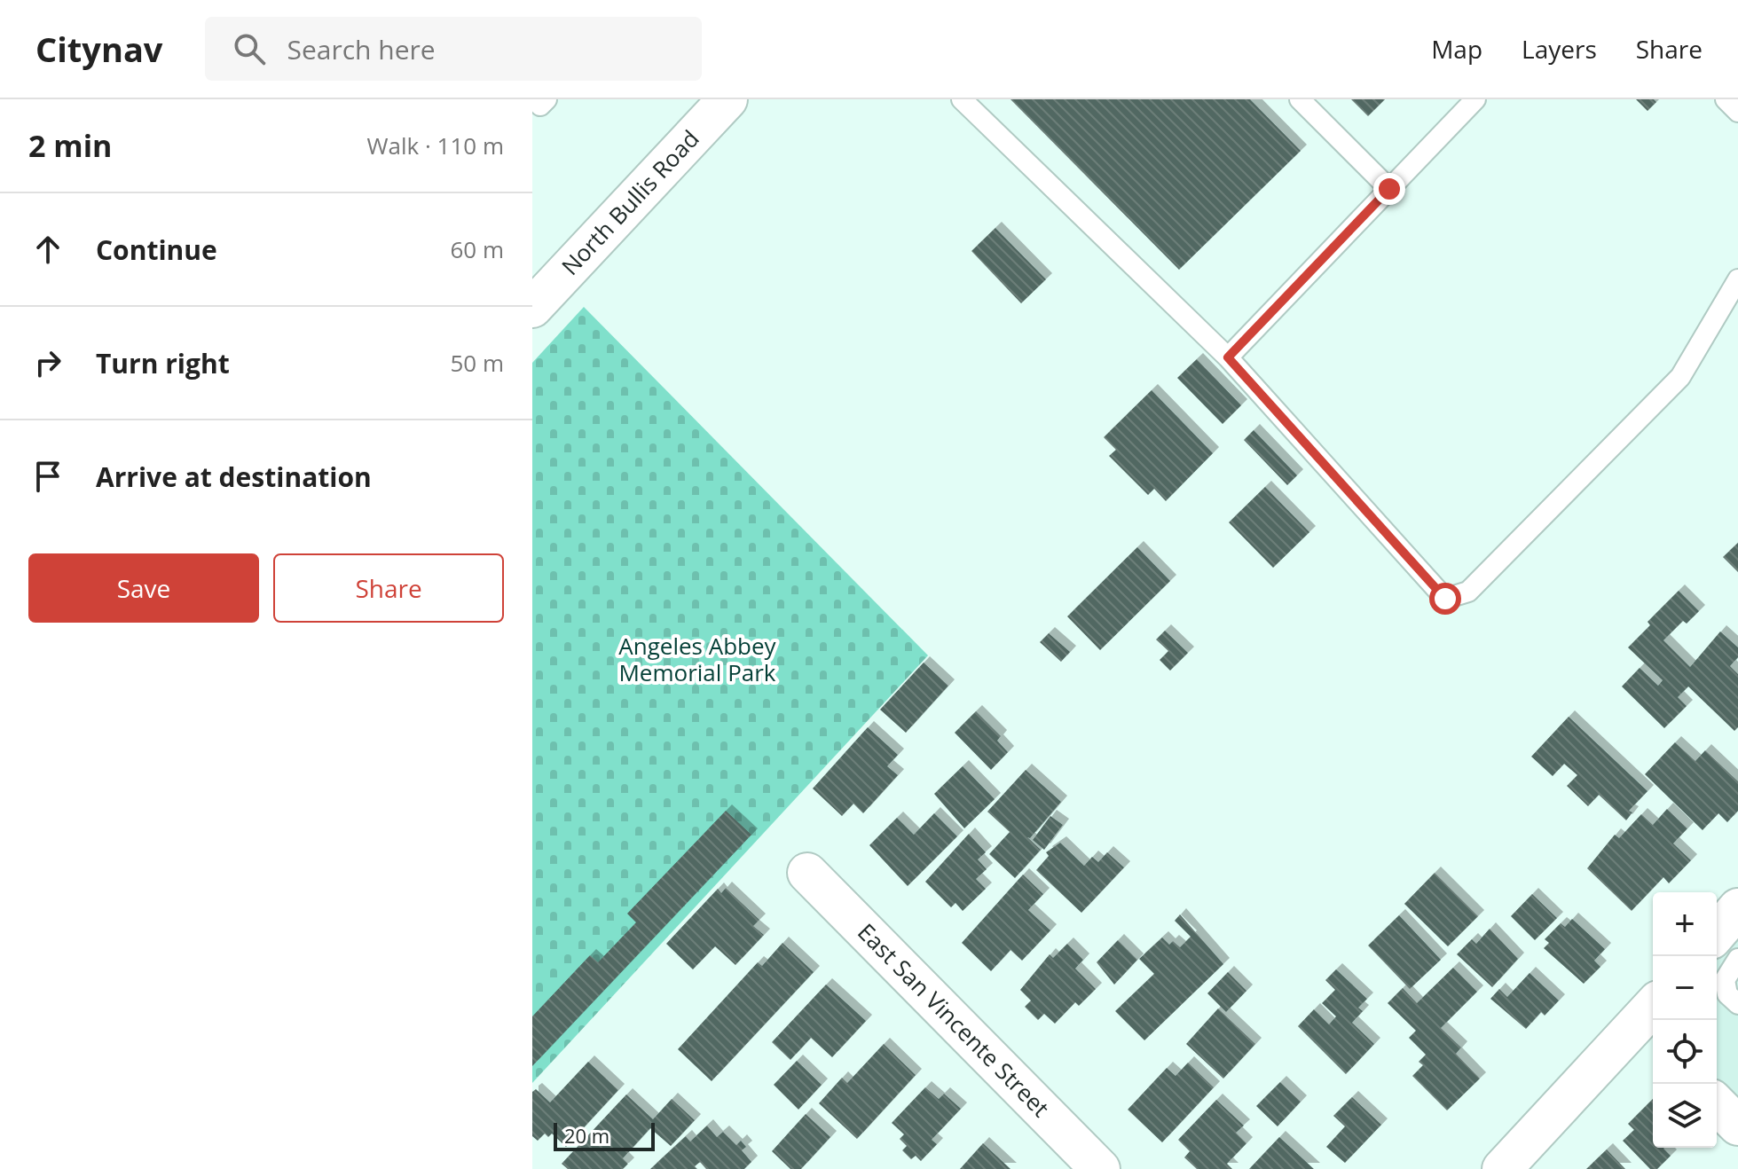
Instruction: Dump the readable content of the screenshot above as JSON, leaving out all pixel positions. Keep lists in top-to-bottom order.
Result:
{
  "streets": {
    "street": ["North Bullis Road", "East San Vincente Street"]
  },
  "parks": ["Angeles Abbey Memorial Park"],
  "scale_bar": "20 m",
  "page": {
    "header": "Citynav",
    "search": "Search here",
    "nav": ["Map", "Layers", "Share"],
    "heading": ["2 min", "Walk · 110 m"],
    "list": [
      ["Continue", "60 m"],
      ["Turn right", "50 m"],
      "Arrive at destination"
    ],
    "buttons": ["Save", "Share"],
    "map_buttons": ["+", "−"],
    "scale": "20 m"
  }
}
